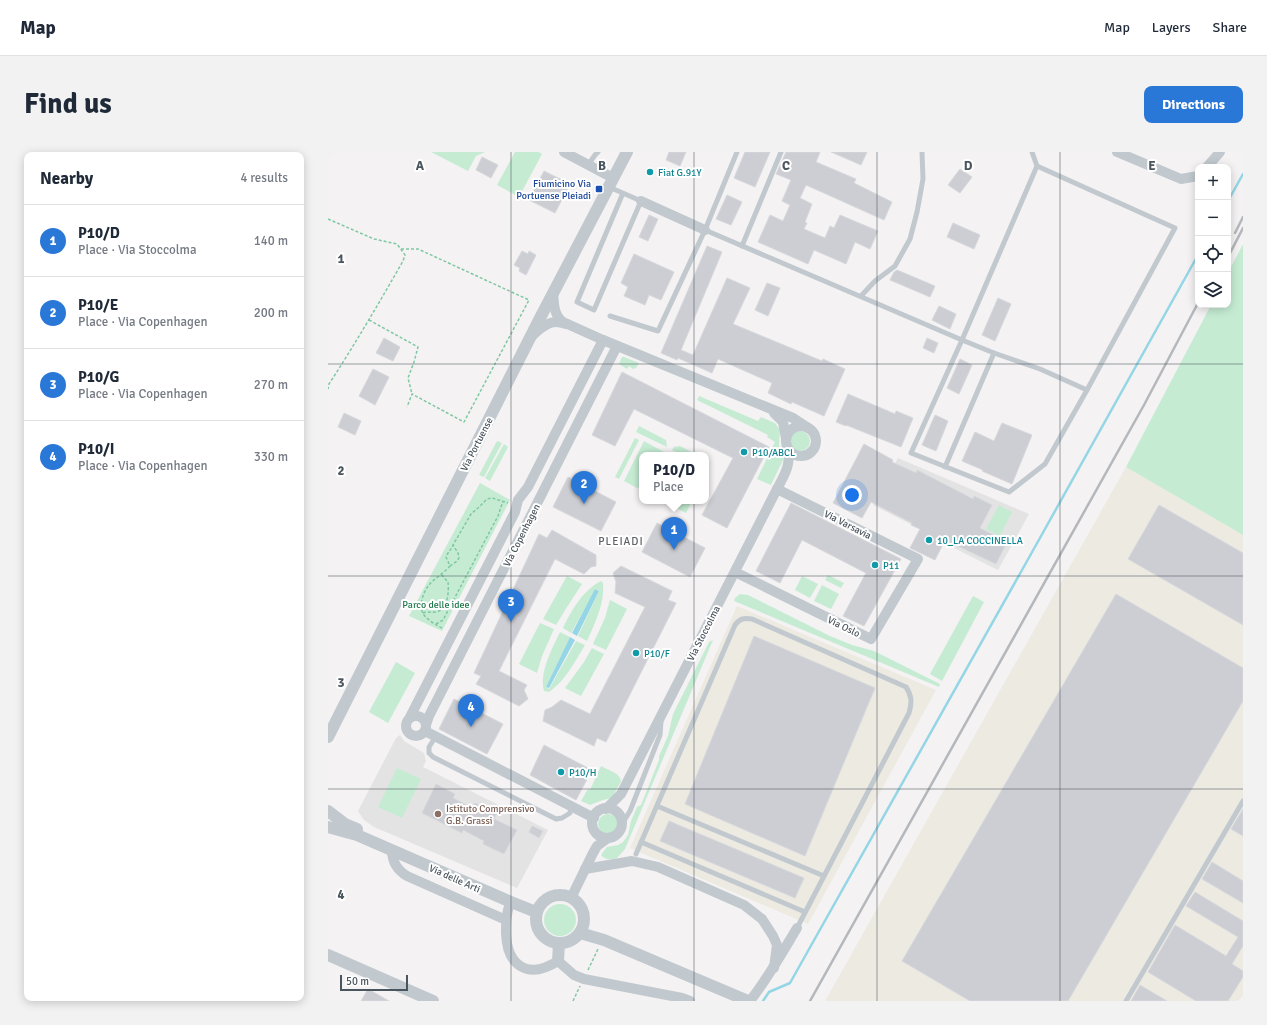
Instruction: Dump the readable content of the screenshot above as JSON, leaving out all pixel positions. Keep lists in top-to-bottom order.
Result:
{
  "streets": {
    "street": [
      "Via Portuense",
      "Via Varsavia",
      "Via Copenhagen",
      "Via Oslo",
      "Via Stoccolma",
      "Via delle Arti"
    ]
  },
  "crossings": [
    ["Via Varsavia", "Via Oslo"],
    ["Via Varsavia", "Via Stoccolma"],
    ["Via Oslo", "Via Stoccolma"]
  ],
  "districts": ["PLEIADI"],
  "parks": ["Parco delle idee"],
  "places": {
    "other": [
      "Fiat G.91Y",
      "P10/ABCL",
      "10_LA COCCINELLA",
      "P11",
      "P10/F",
      "P10/H",
      "Istituto Comprensivo G.B. Grassi"
    ],
    "transit": ["Fiumicino Via Portuense Pleiadi"]
  },
  "scale_bar": "50 m",
  "page": {
    "header": "Map",
    "nav": ["Map", "Layers", "Share"],
    "buttons": "Directions",
    "title": "Find us",
    "heading": ["Nearby", "4 results"],
    "map_buttons": ["+", "−"],
    "list": [
      {
        "mark": "1",
        "name": "P10/D",
        "note": "Place · Via Stoccolma",
        "value": "140 m"
      },
      {
        "mark": "2",
        "name": "P10/E",
        "note": "Place · Via Copenhagen",
        "value": "200 m"
      },
      {
        "mark": "3",
        "name": "P10/G",
        "note": "Place · Via Copenhagen",
        "value": "270 m"
      },
      {
        "mark": "4",
        "name": "P10/I",
        "note": "Place · Via Copenhagen",
        "value": "330 m"
      }
    ],
    "popup": ["P10/D", "Place"],
    "pins": [
      "2",
      "1",
      "3",
      "4"
    ],
    "scale": "50 m"
  },
  "grid": {
    "columns": [
      "A",
      "B",
      "C",
      "D",
      "E"
    ],
    "rows": [
      "1",
      "2",
      "3",
      "4"
    ]
  }
}
